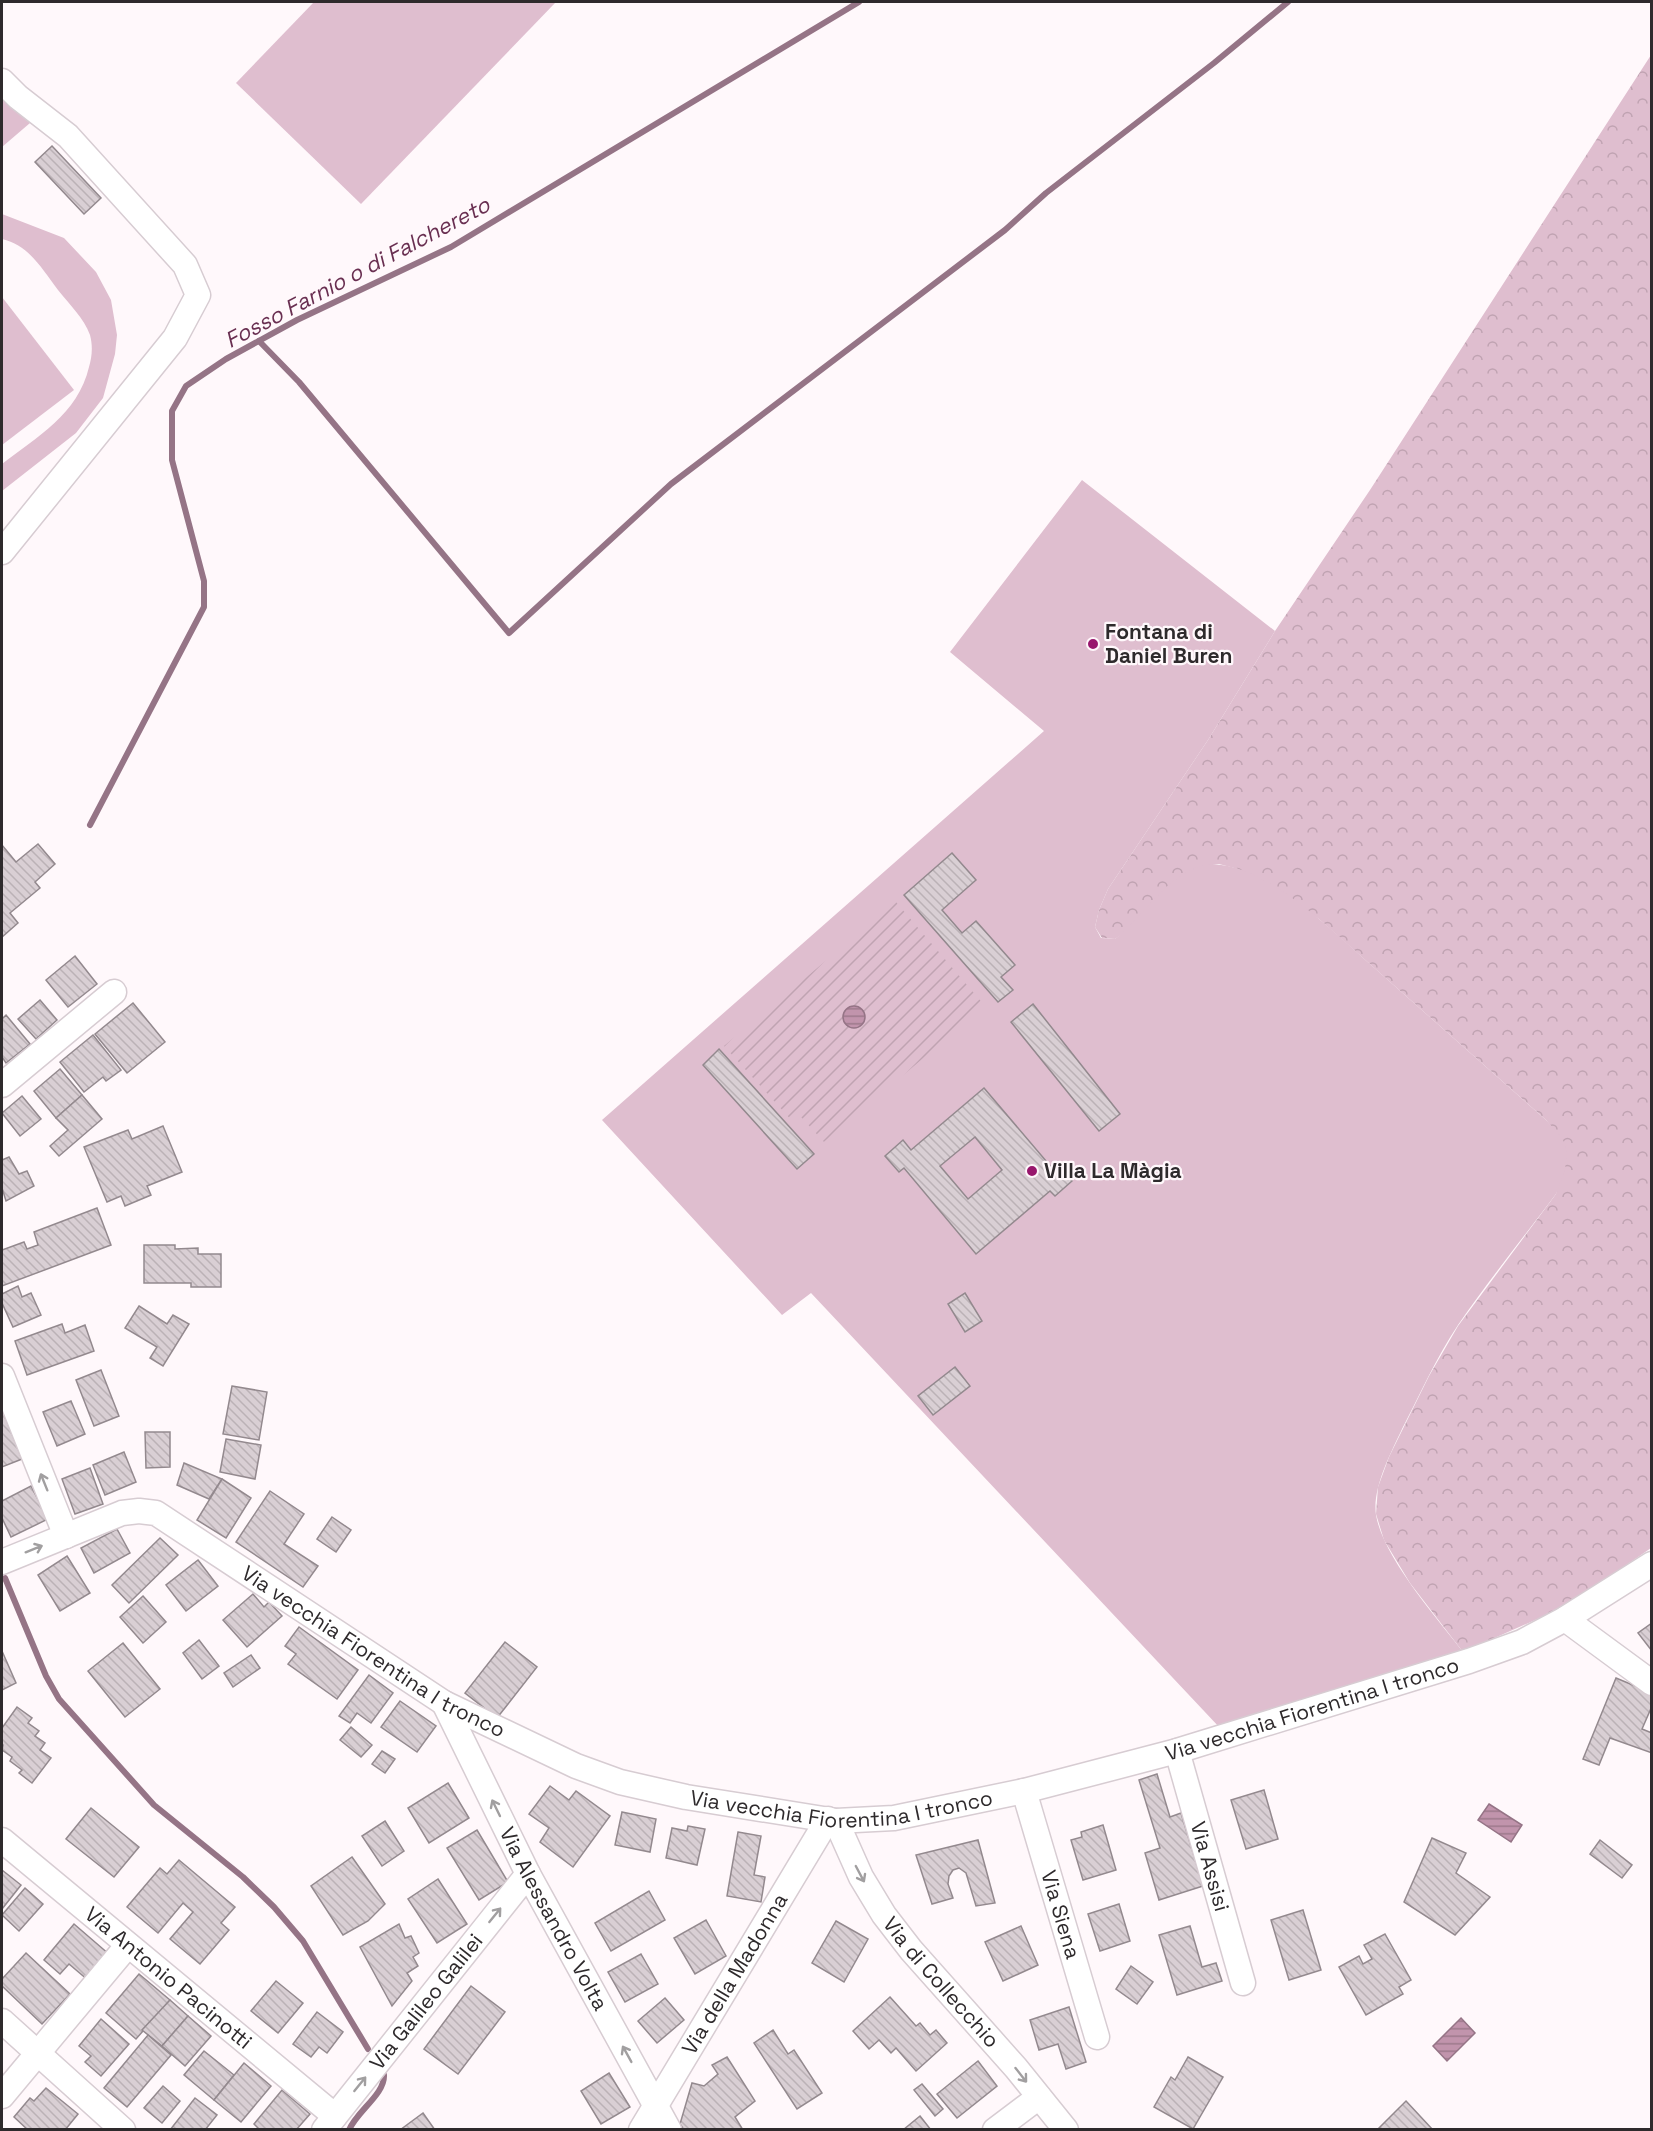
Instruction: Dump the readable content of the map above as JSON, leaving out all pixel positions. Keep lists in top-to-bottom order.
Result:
{
  "streets": {
    "street": [
      "Via vecchia Fiorentina I tronco",
      "Via Assisi",
      "Via Siena",
      "Via Alessandro Volta",
      "Via della Madonna",
      "Via Antonio Pacinotti",
      "Via di Collecchio",
      "Via Galileo Galilei"
    ]
  },
  "crossings": [
    ["Via vecchia Fiorentina I tronco", "Via Assisi"],
    ["Via vecchia Fiorentina I tronco", "Via Siena"],
    ["Via vecchia Fiorentina I tronco", "Via Alessandro Volta"],
    ["Via vecchia Fiorentina I tronco", "Via della Madonna"],
    ["Via vecchia Fiorentina I tronco", "Via di Collecchio"],
    ["Via Alessandro Volta", "Via della Madonna"],
    ["Via Alessandro Volta", "Via Galileo Galilei"],
    ["Via della Madonna", "Via di Collecchio"],
    ["Via Antonio Pacinotti", "Via Galileo Galilei"]
  ],
  "one_way": ["Via Alessandro Volta", "Via di Collecchio", "Via Galileo Galilei"],
  "water": ["Fosso Farnio o di Falchereto"],
  "places": ["Fontana di Daniel Buren", "Villa La Màgia"]
}
